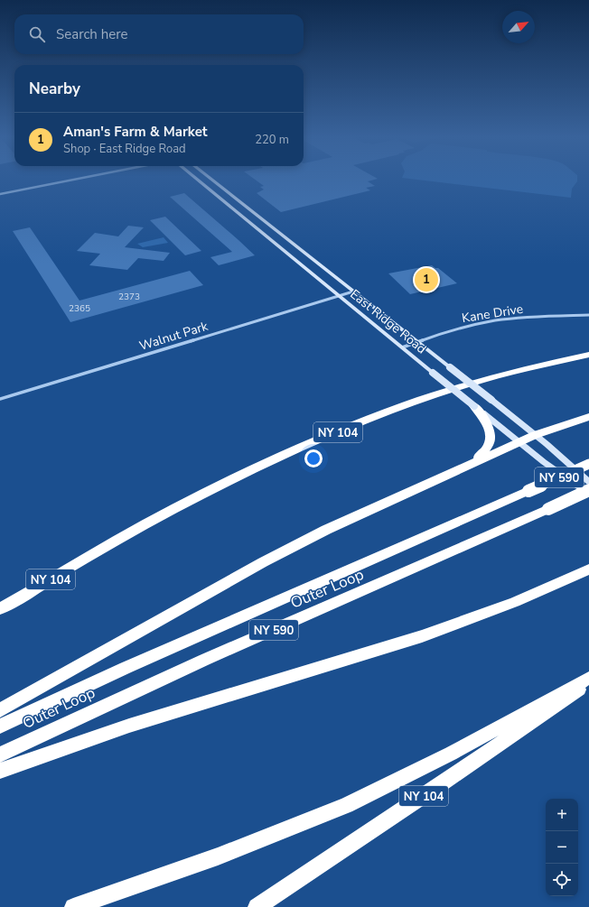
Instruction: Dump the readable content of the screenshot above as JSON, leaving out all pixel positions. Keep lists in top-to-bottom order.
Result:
{
  "streets": {
    "highway": ["NY 104", "NY 590", "Outer Loop"],
    "main road": ["East Ridge Road"],
    "street": ["Kane Drive", "Walnut Park"]
  },
  "crossings": [
    ["Kane Drive", "East Ridge Road"],
    ["East Ridge Road", "Walnut Park"]
  ],
  "house_numbers": ["2373", "2365"],
  "north": "top right",
  "page": {
    "search": "Search here",
    "heading": "Nearby",
    "list": [
      {
        "mark": "1",
        "name": "Aman's Farm & Market",
        "note": "Shop · East Ridge Road",
        "value": "220 m"
      }
    ],
    "pins": "1",
    "map_buttons": ["+", "−"]
  }
}
